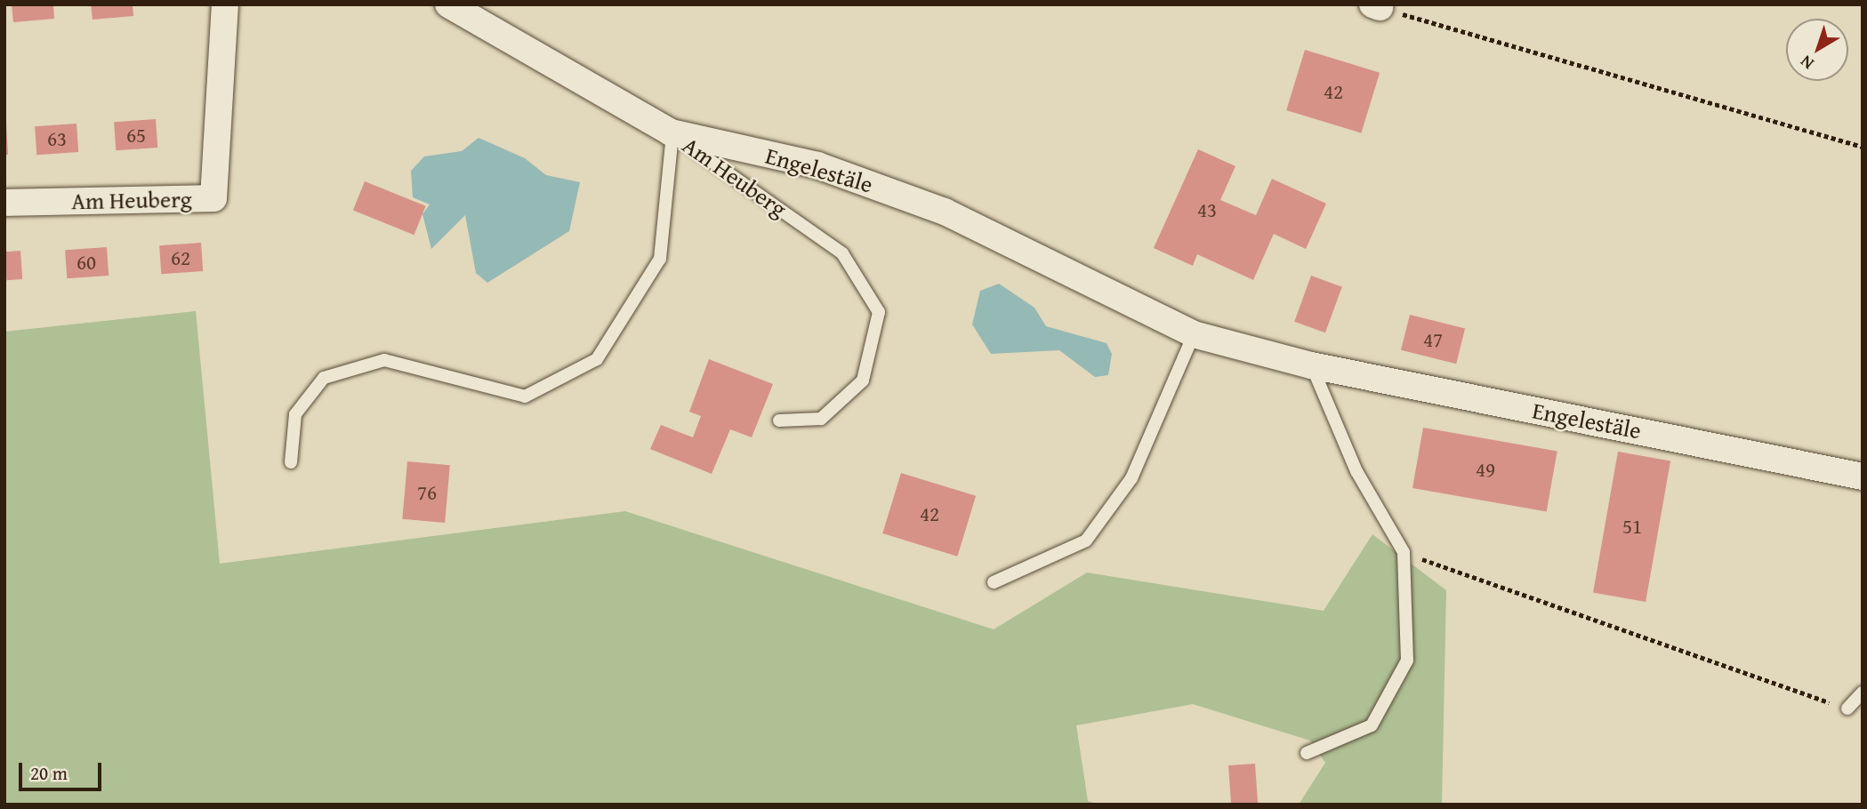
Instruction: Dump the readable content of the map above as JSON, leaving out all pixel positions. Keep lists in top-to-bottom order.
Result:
{
  "streets": {
    "street": ["Engelestäle", "Am Heuberg"]
  },
  "crossings": [
    ["Engelestäle", "Am Heuberg"]
  ],
  "house_numbers": [
    "42",
    "65",
    "63",
    "43",
    "62",
    "60",
    "47",
    "49",
    "76",
    "42",
    "51"
  ],
  "scale_bar": "20 m",
  "north": "bottom left"
}
